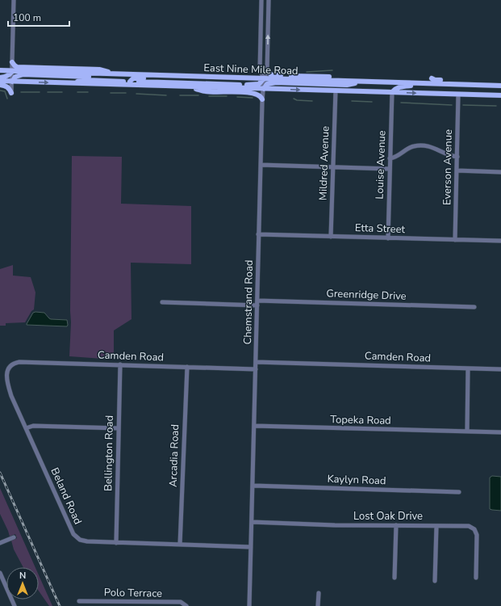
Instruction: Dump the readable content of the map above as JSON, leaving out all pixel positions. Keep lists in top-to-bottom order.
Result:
{
  "streets": {
    "main road": ["East Nine Mile Road"],
    "street": [
      "Mildred Avenue",
      "Louise Avenue",
      "Everson Avenue",
      "Etta Street",
      "Greenridge Drive",
      "Chemstrand Road",
      "Camden Road",
      "Topeka Road",
      "Bellington Road",
      "Arcadia Road",
      "Kaylyn Road",
      "Beland Road",
      "Lost Oak Drive",
      "Polo Terrace"
    ]
  },
  "crossings": [
    ["East Nine Mile Road", "Mildred Avenue"],
    ["East Nine Mile Road", "Louise Avenue"],
    ["East Nine Mile Road", "Everson Avenue"],
    ["East Nine Mile Road", "Chemstrand Road"],
    ["Mildred Avenue", "Etta Street"],
    ["Louise Avenue", "Etta Street"],
    ["Everson Avenue", "Etta Street"],
    ["Etta Street", "Chemstrand Road"],
    ["Greenridge Drive", "Chemstrand Road"],
    ["Chemstrand Road", "Camden Road"],
    ["Chemstrand Road", "Topeka Road"],
    ["Chemstrand Road", "Kaylyn Road"],
    ["Chemstrand Road", "Beland Road"],
    ["Chemstrand Road", "Lost Oak Drive"],
    ["Camden Road", "Bellington Road"],
    ["Camden Road", "Arcadia Road"],
    ["Camden Road", "Beland Road"],
    ["Bellington Road", "Beland Road"],
    ["Arcadia Road", "Beland Road"]
  ],
  "scale_bar": "100 m",
  "north": "top"
}
